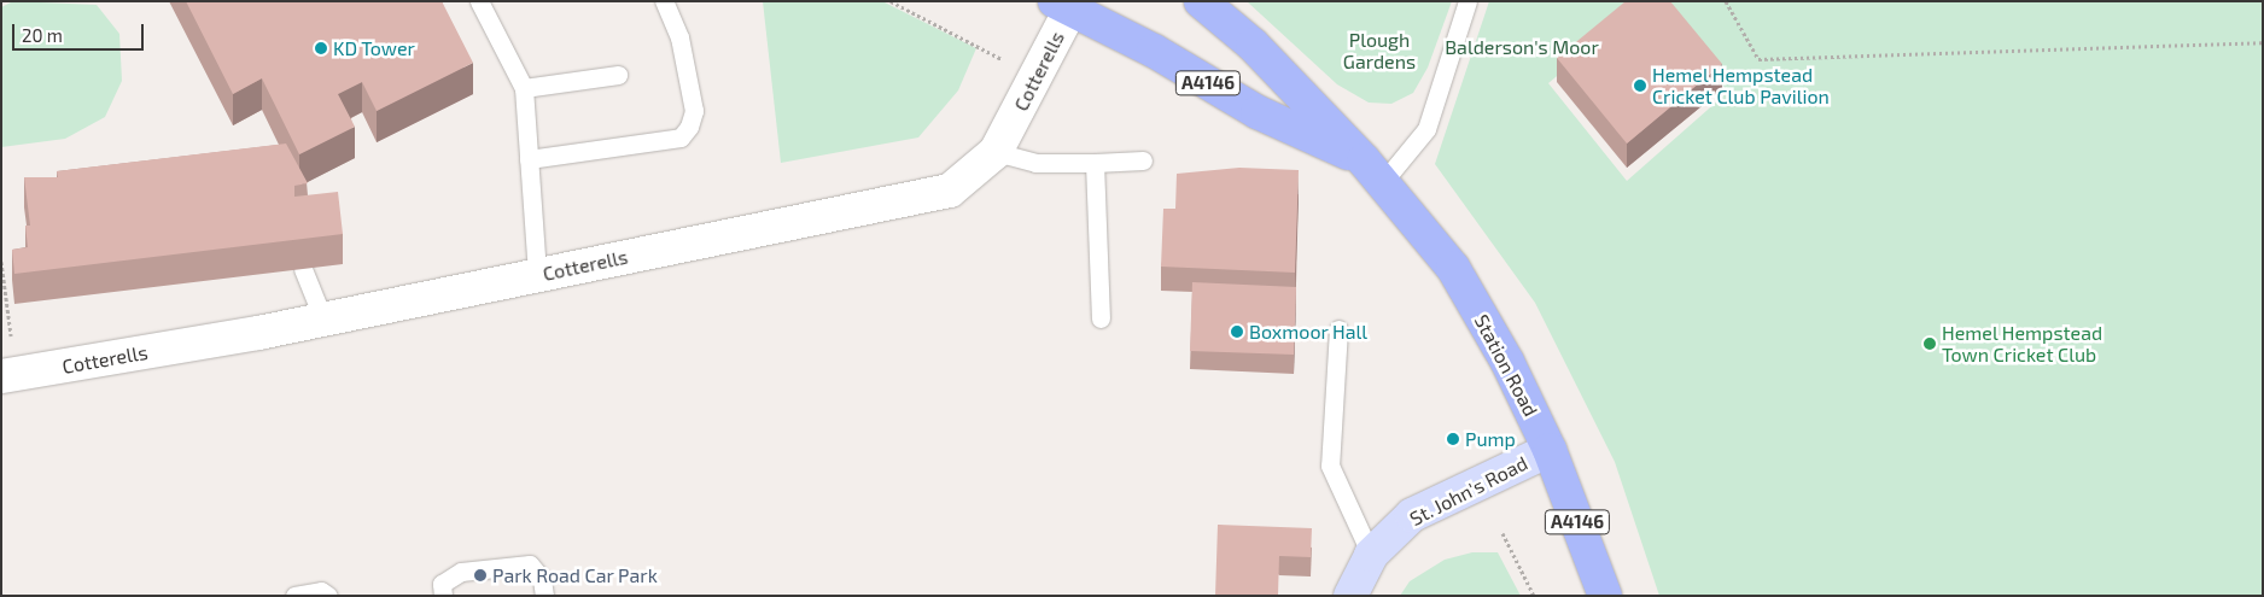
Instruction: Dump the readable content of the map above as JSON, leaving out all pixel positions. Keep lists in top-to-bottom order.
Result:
{
  "streets": {
    "main road": ["A4146", "Station Road"],
    "street": ["Cotterells", "St. John's Road"]
  },
  "crossings": [
    ["Cotterells", "Station Road"],
    ["Station Road", "St. John's Road"]
  ],
  "parks": ["Plough Gardens", "Balderson's Moor"],
  "places": [
    "KD Tower",
    "Hemel Hempstead Cricket Club Pavilion",
    "Boxmoor Hall",
    "Hemel Hempstead Town Cricket Club",
    "Pump",
    "Park Road Car Park"
  ],
  "scale_bar": "20 m"
}
